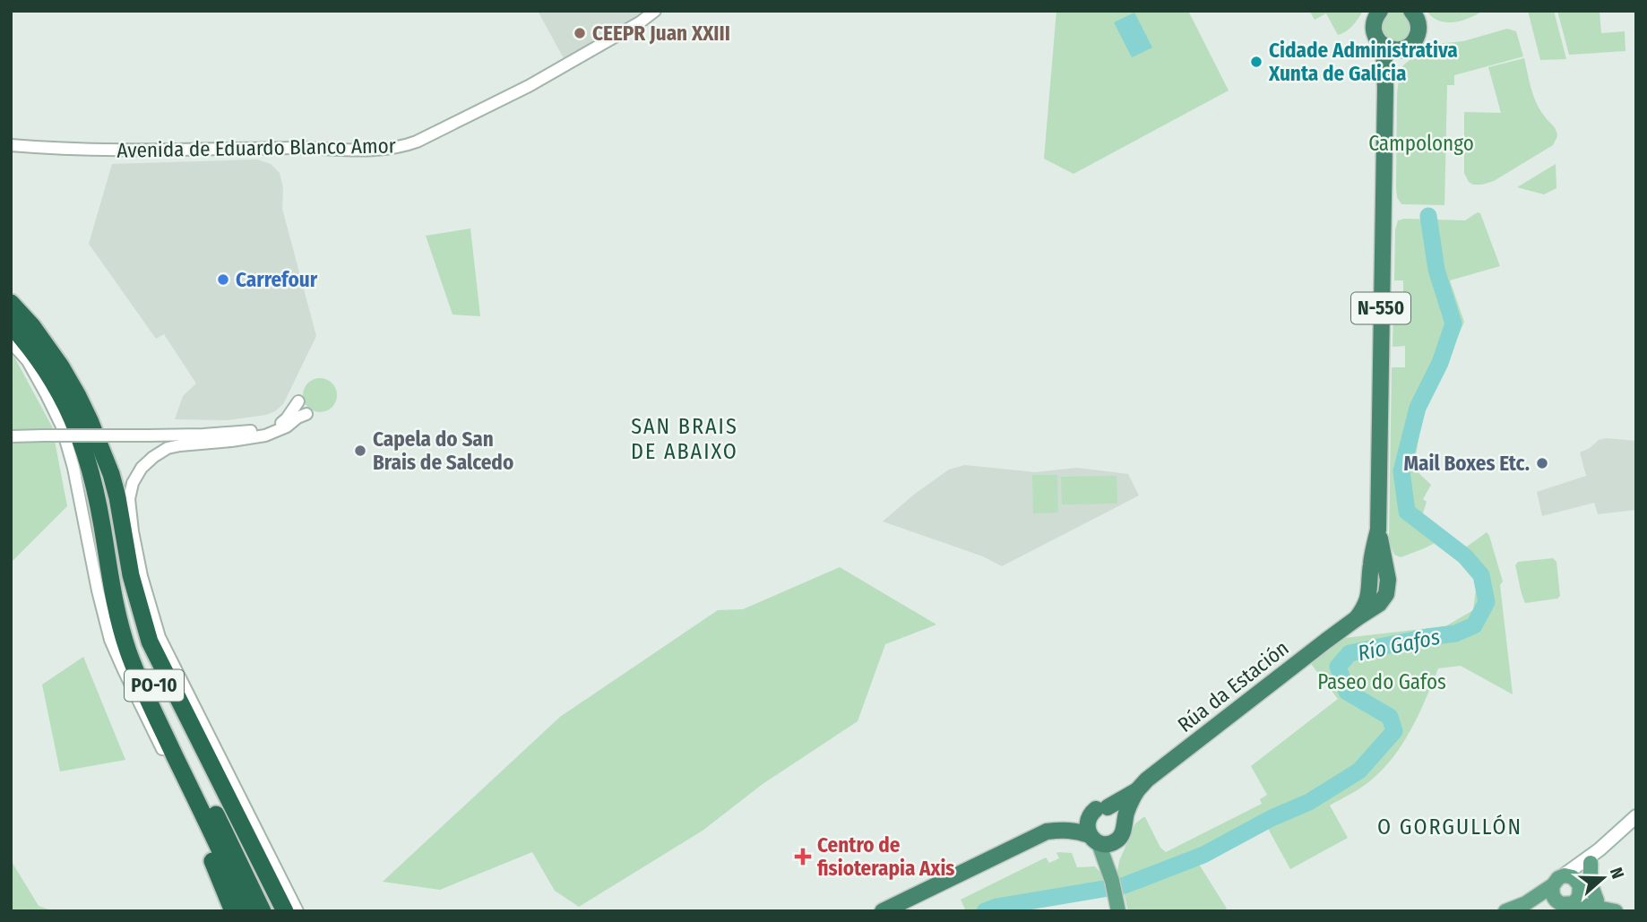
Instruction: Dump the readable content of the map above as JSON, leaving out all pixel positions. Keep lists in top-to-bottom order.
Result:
{
  "streets": {
    "highway": ["N-550", "PO-10", "Rúa da Estación"],
    "street": ["Avenida de Eduardo Blanco Amor"]
  },
  "crossings": [
    ["N-550", "Rúa da Estación"]
  ],
  "districts": ["SAN BRAIS DE ABAIXO", "O GORGULLÓN"],
  "water": ["Río Gafos"],
  "parks": ["Campolongo", "Paseo do Gafos"],
  "places": {
    "other": [
      "CEEPR Juan XXIII",
      "Cidade Administrativa Xunta de Galicia",
      "Carrefour",
      "Capela do San Brais de Salcedo",
      "Mail Boxes Etc."
    ],
    "health": ["Centro de fisioterapia Axis"]
  },
  "north": "right"
}
